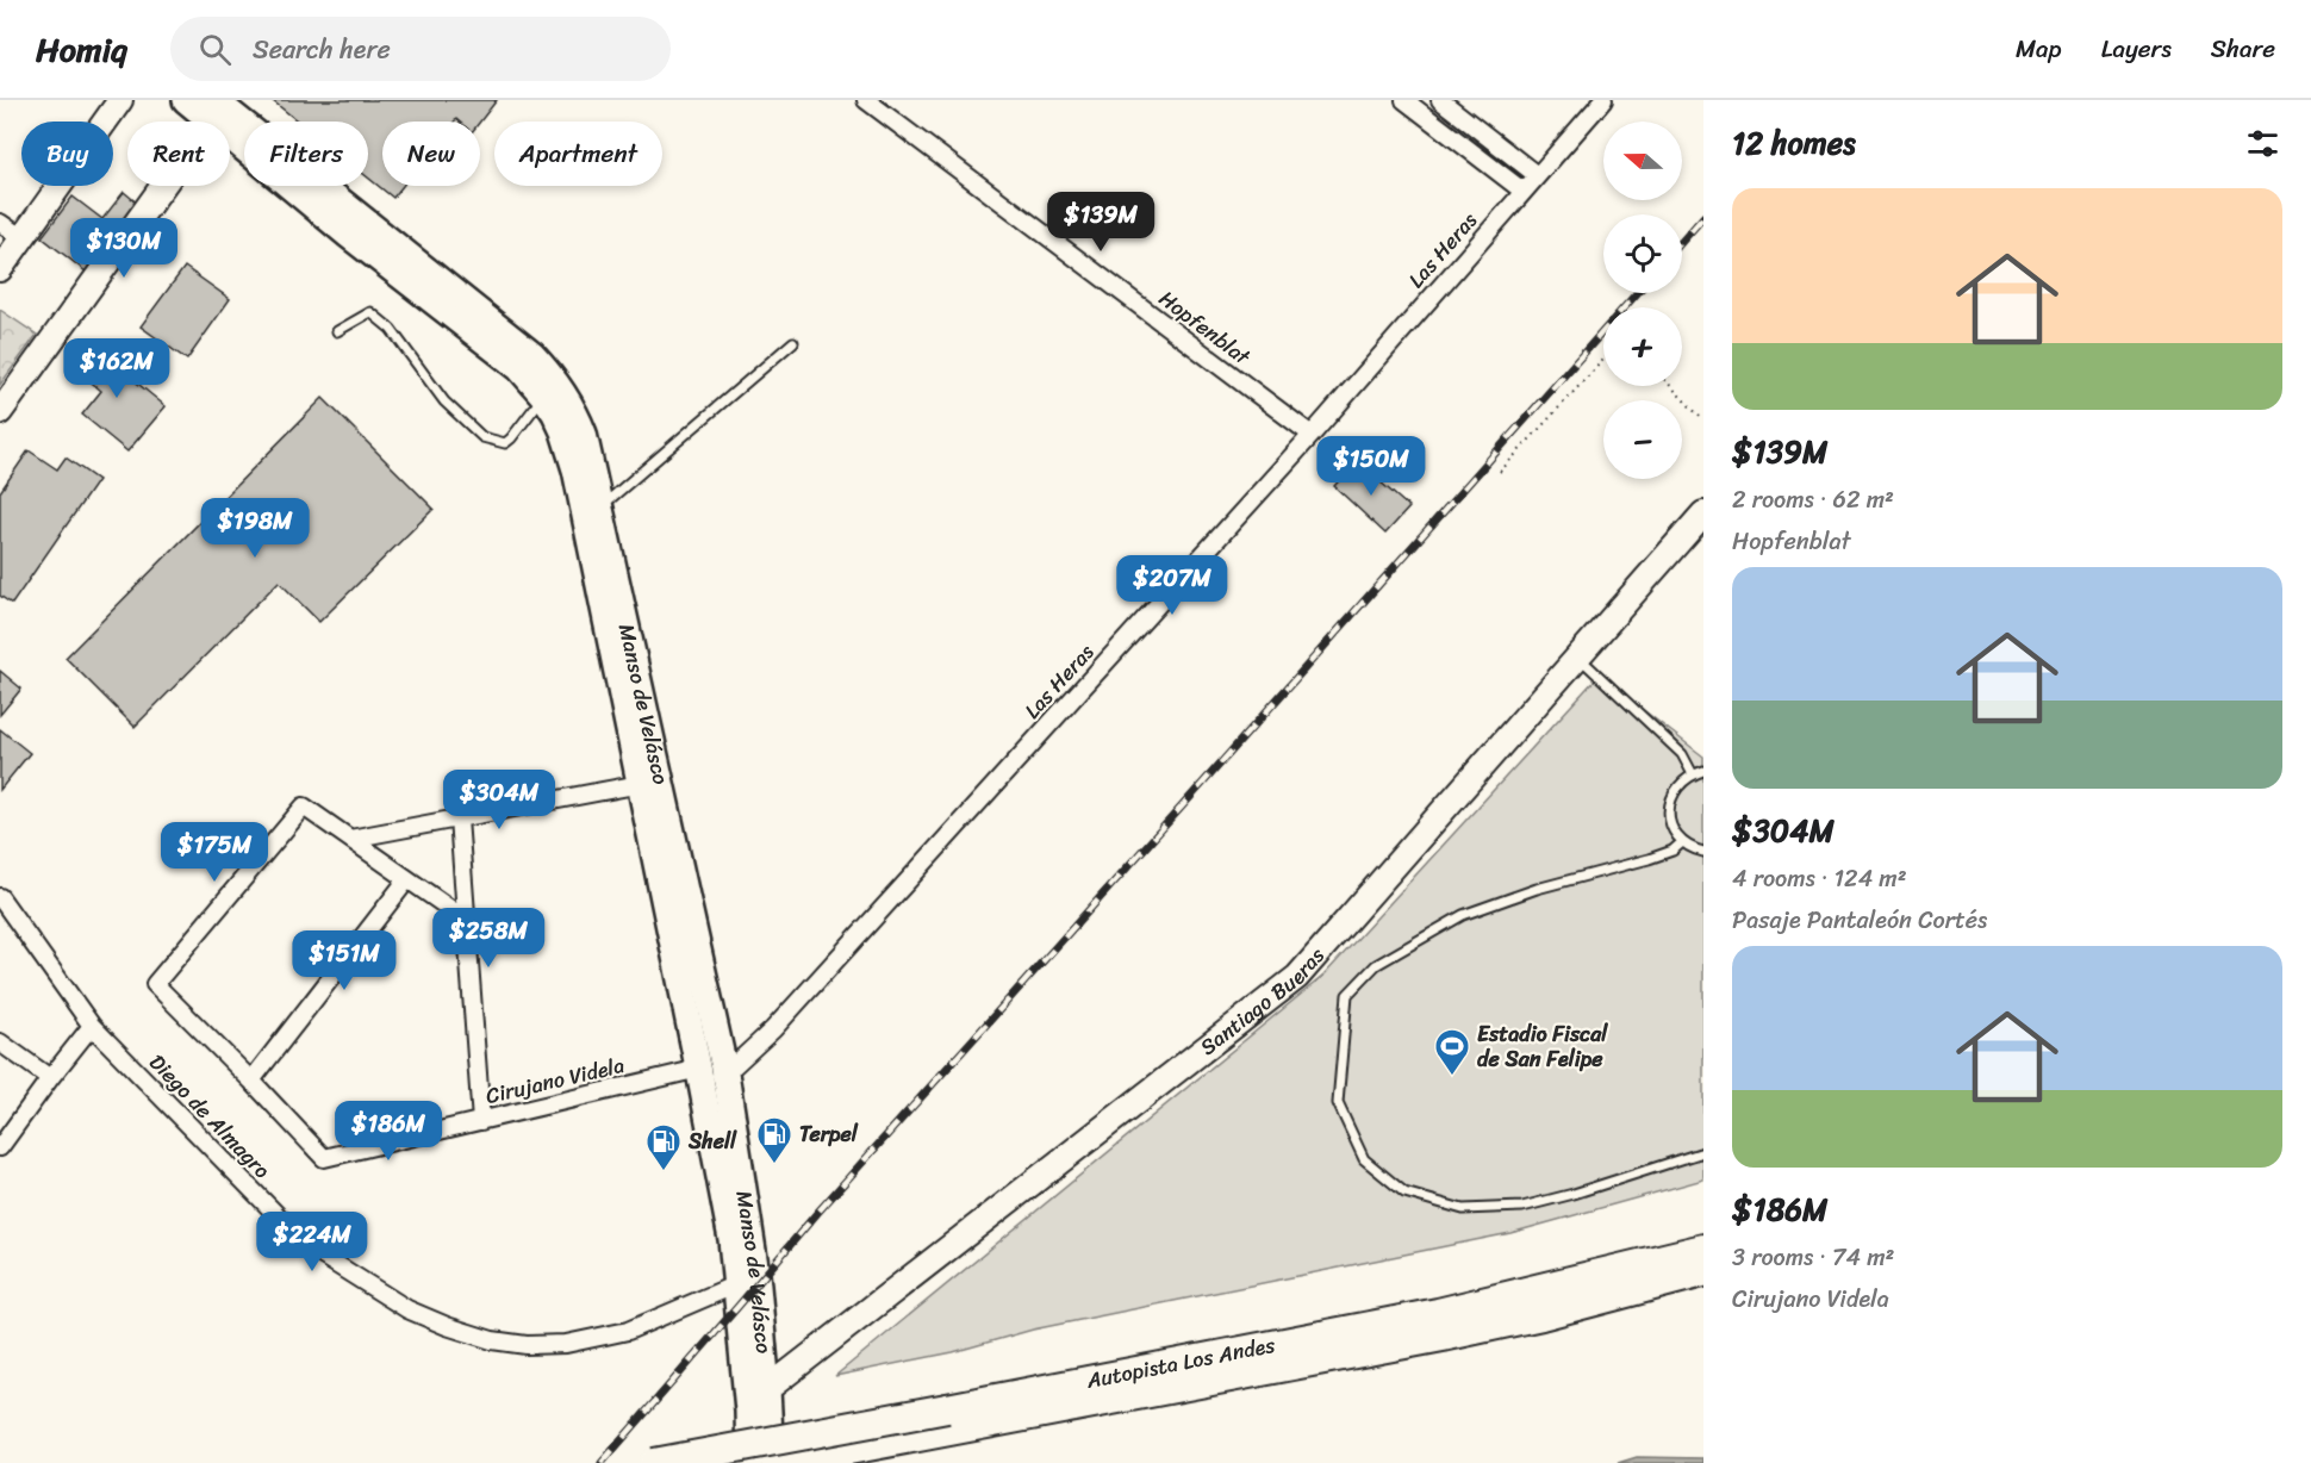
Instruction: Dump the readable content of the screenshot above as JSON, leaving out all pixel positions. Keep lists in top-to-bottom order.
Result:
{
  "streets": {
    "highway": ["Autopista Los Andes"],
    "main road": ["Manso de Velásco"],
    "street": [
      "Las Heras",
      "Hopfenblat",
      "Santiago Bueras",
      "Cirujano Videla",
      "Diego de Almagro"
    ]
  },
  "crossings": [
    ["Las Heras", "Hopfenblat"],
    ["Las Heras", "Manso de Velásco"],
    ["Las Heras", "Cirujano Videla"],
    ["Manso de Velásco", "Santiago Bueras"],
    ["Manso de Velásco", "Cirujano Videla"],
    ["Manso de Velásco", "Diego de Almagro"]
  ],
  "places": {
    "sports": ["Estadio Fiscal de San Felipe"],
    "fuel station": ["Terpel", "Shell"]
  },
  "north": "left",
  "page": {
    "header": "Homiq",
    "search": "Search here",
    "nav": ["Map", "Layers", "Share"],
    "heading": "12 homes",
    "map_buttons": ["+", "−"],
    "chip": [
      "Buy",
      "Rent",
      "Filters",
      "New",
      "Apartment"
    ],
    "list": [
      {
        "name": "$139M",
        "note": "2 rooms · 62 m² · Hopfenblat"
      },
      {
        "name": "$304M",
        "note": "4 rooms · 124 m² · Pasaje Pantaleón Cortés"
      },
      {
        "name": "$186M",
        "note": "3 rooms · 74 m² · Cirujano Videla"
      }
    ],
    "price": [
      "$139M",
      "$130M",
      "$162M",
      "$150M",
      "$198M",
      "$207M",
      "$304M",
      "$175M",
      "$258M",
      "$151M",
      "$186M",
      "$224M"
    ]
  }
}
